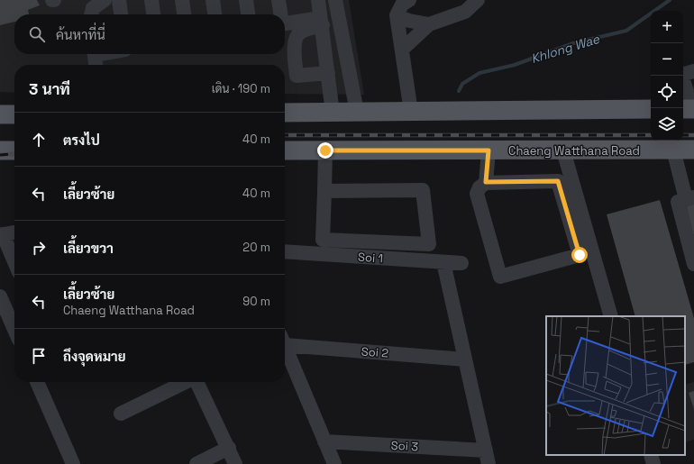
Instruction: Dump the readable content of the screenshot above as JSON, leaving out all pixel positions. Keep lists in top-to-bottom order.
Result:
{
  "streets": {
    "main road": ["Chaeng Watthana Road"],
    "street": ["Soi 1", "Soi 2", "Soi 3"]
  },
  "water": ["Khlong Wae"],
  "page": {
    "map_buttons": ["+", "−"],
    "search": "ค้นหาที่นี่",
    "heading": ["3 นาที", "เดิน · 190 m"],
    "list": [
      ["ตรงไป", "40 m"],
      ["เลี้ยวซ้าย", "40 m"],
      ["เลี้ยวขวา", "20 m"],
      ["เลี้ยวซ้าย", "Chaeng Watthana Road", "90 m"],
      "ถึงจุดหมาย"
    ]
  }
}
